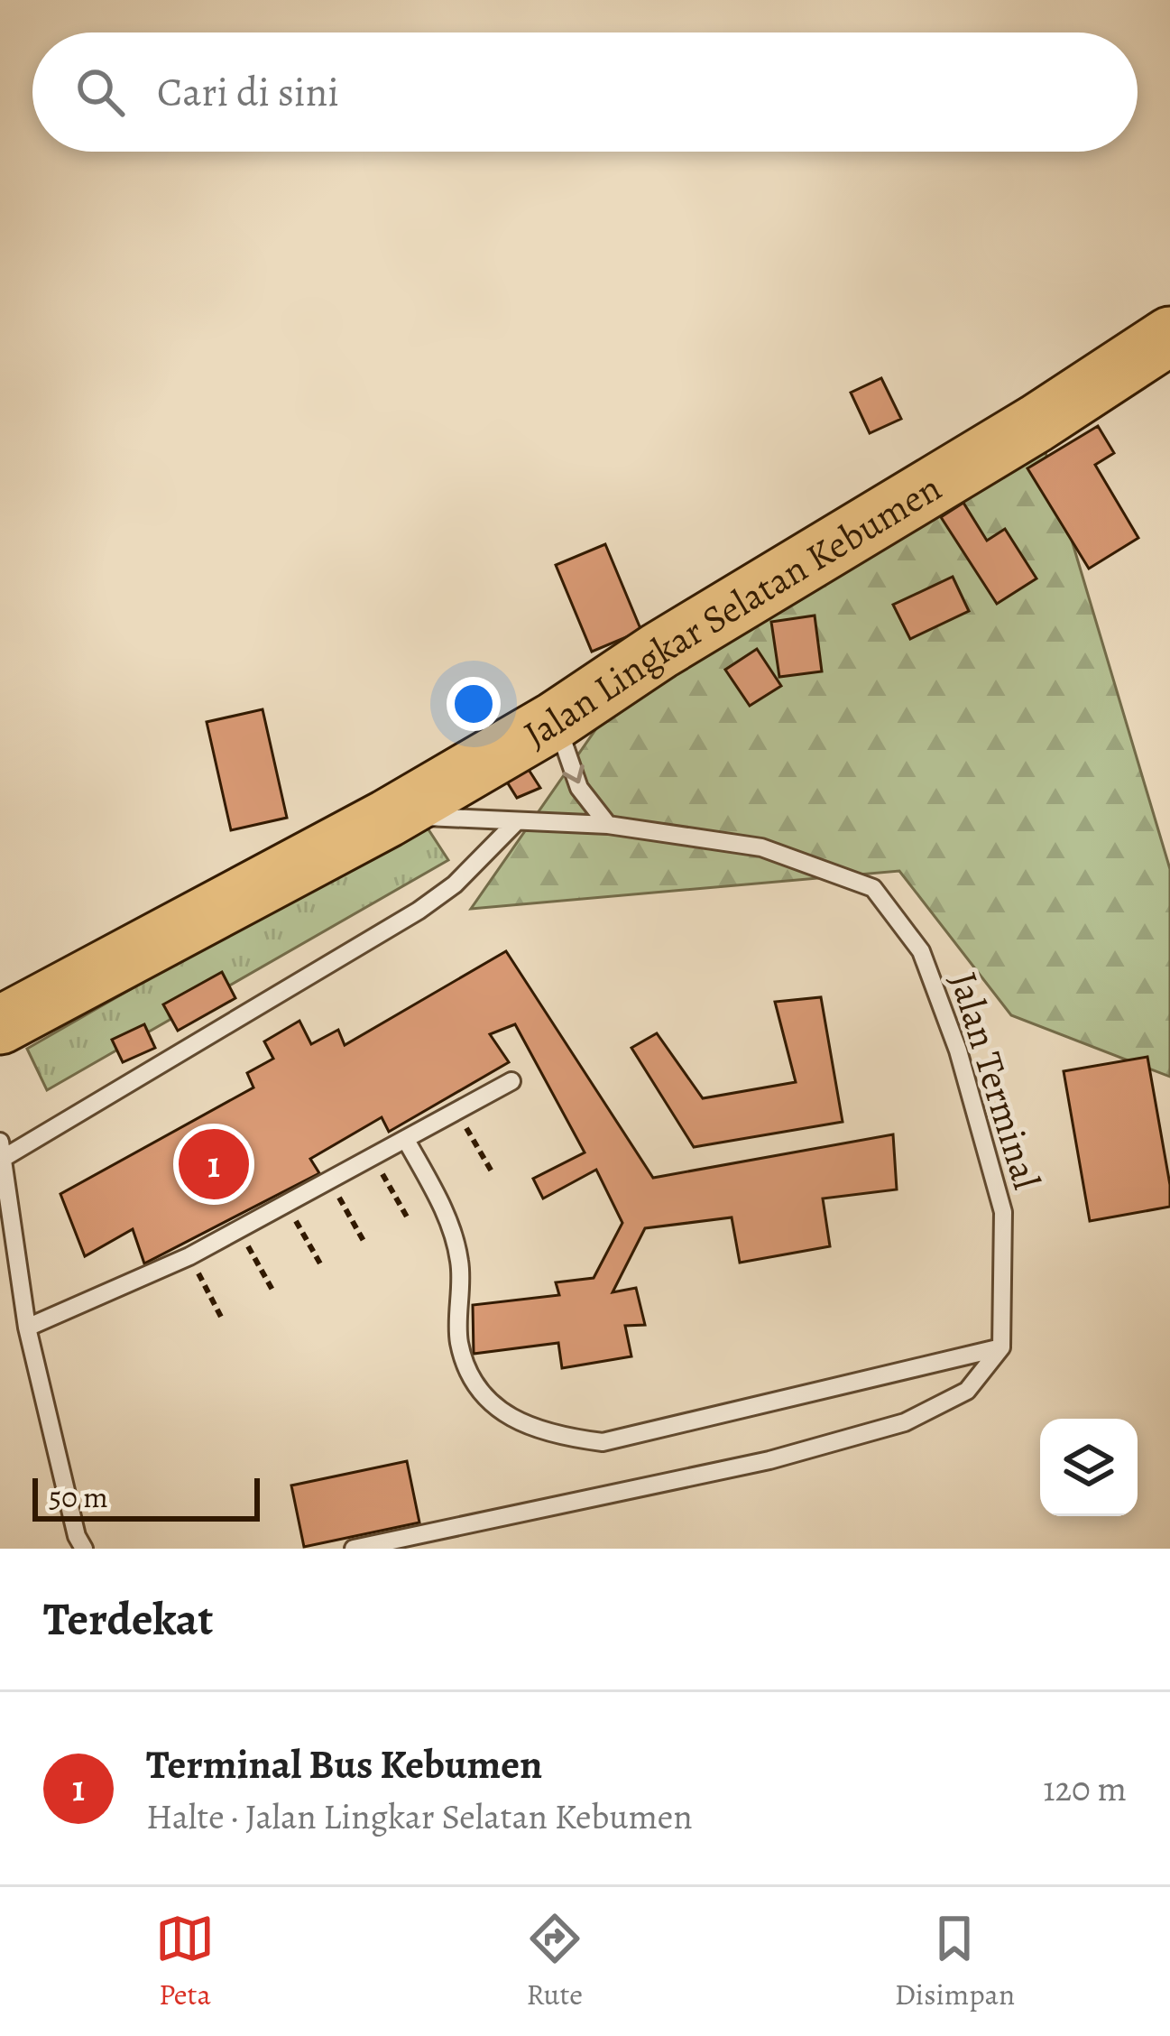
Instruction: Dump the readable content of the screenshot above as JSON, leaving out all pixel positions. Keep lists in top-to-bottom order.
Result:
{
  "streets": {
    "highway": ["Jalan Lingkar Selatan Kebumen"],
    "lane": ["Jalan Terminal"]
  },
  "crossings": [
    ["Jalan Lingkar Selatan Kebumen", "Jalan Terminal"]
  ],
  "scale_bar": "50 m",
  "page": {
    "search": "Cari di sini",
    "pins": "1",
    "scale": "50 m",
    "heading": "Terdekat",
    "list": [
      {
        "mark": "1",
        "name": "Terminal Bus Kebumen",
        "note": "Halte · Jalan Lingkar Selatan Kebumen",
        "value": "120 m"
      }
    ],
    "nav": ["Peta", "Rute", "Disimpan"]
  }
}
